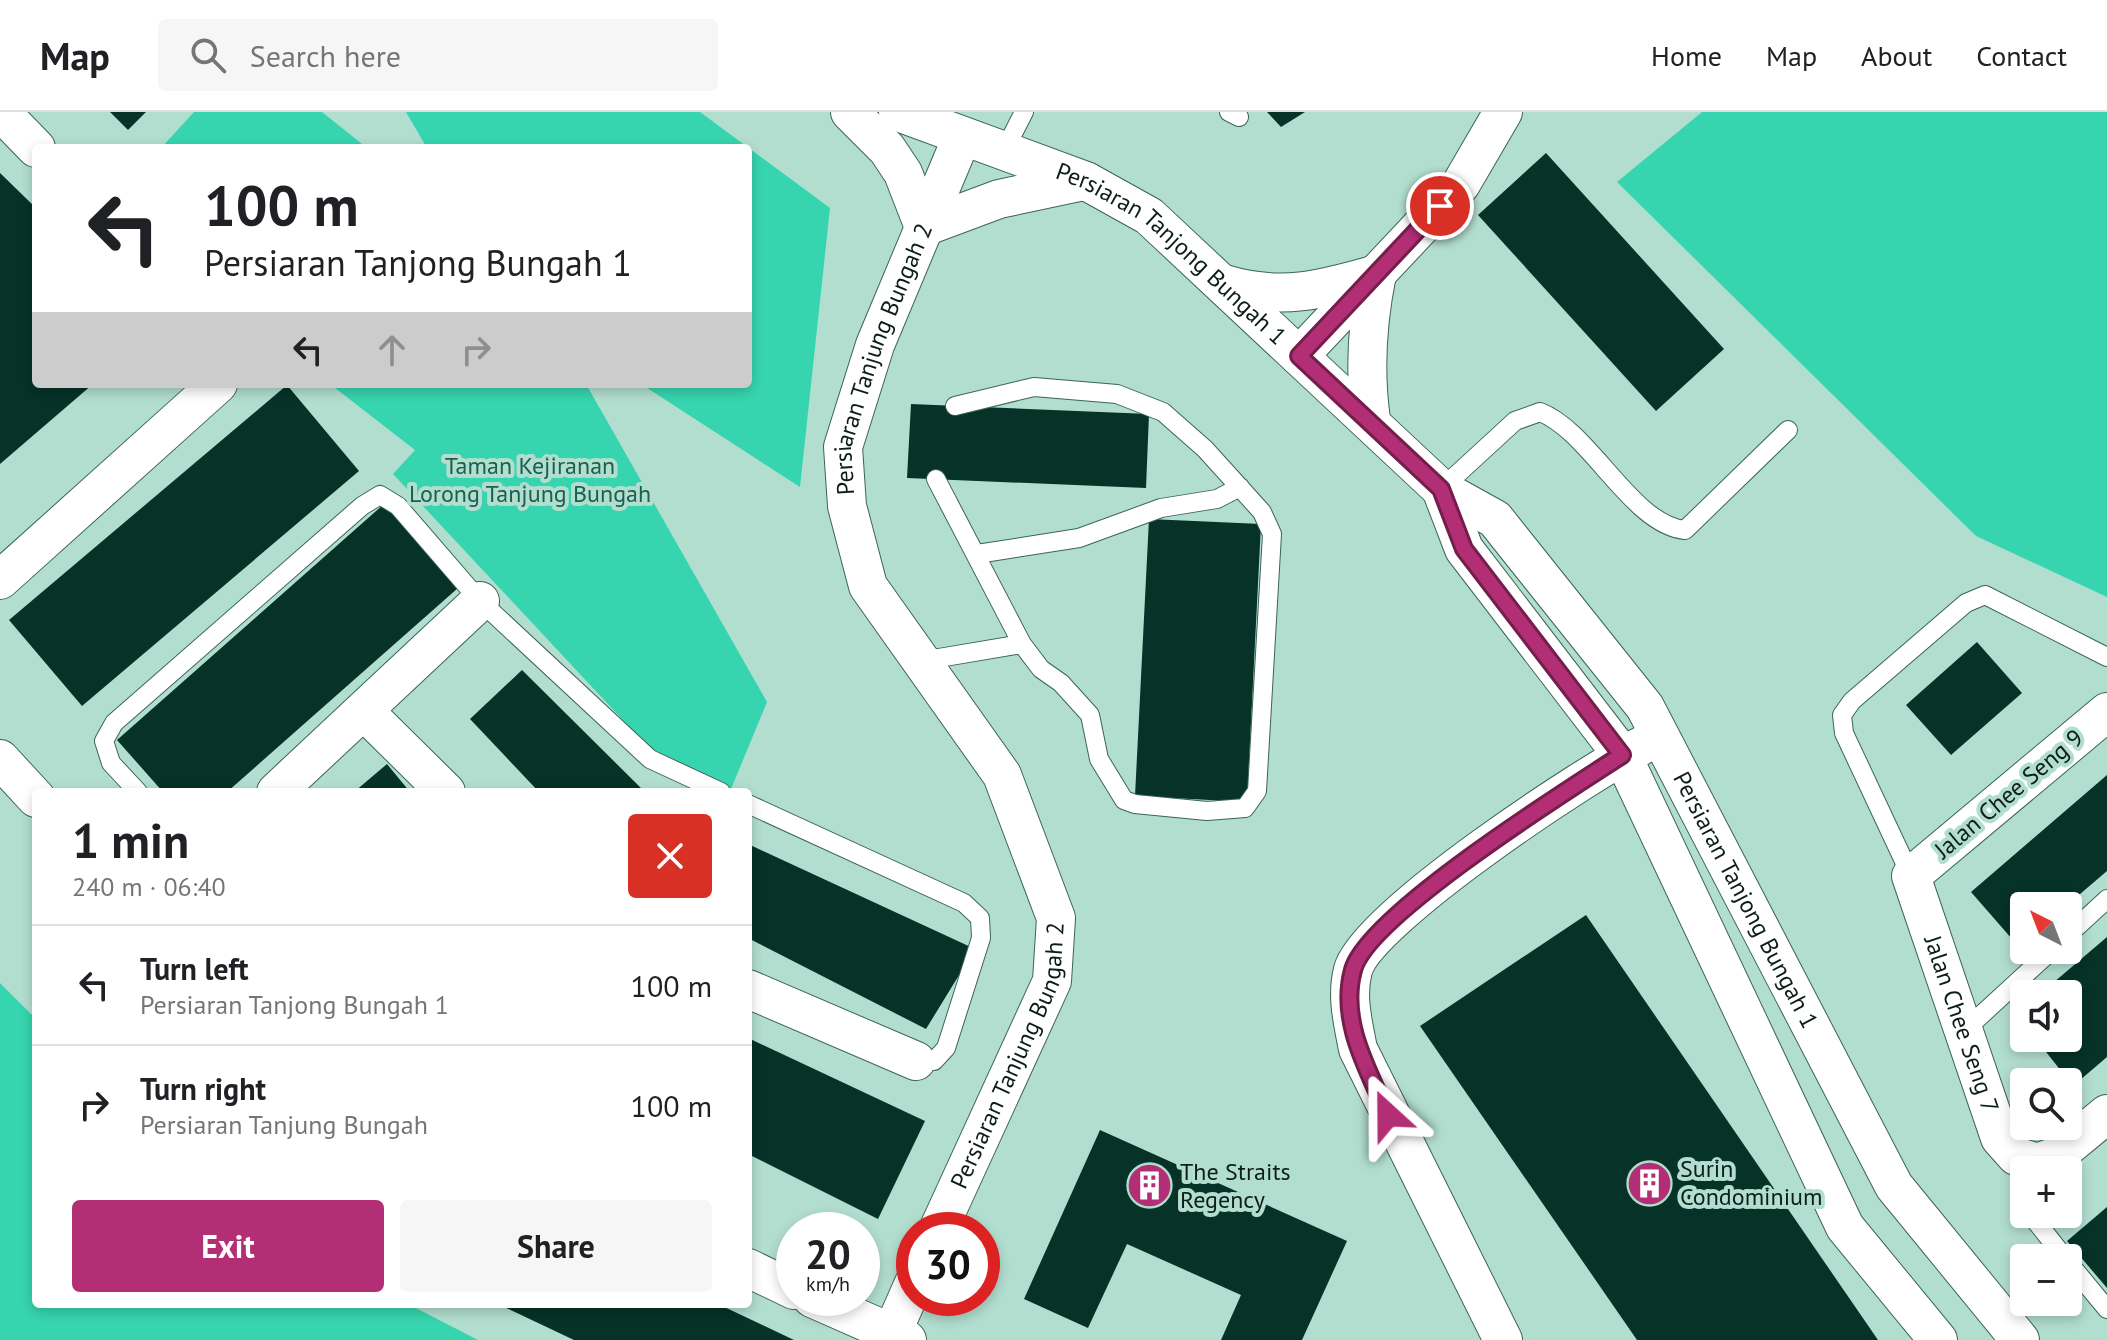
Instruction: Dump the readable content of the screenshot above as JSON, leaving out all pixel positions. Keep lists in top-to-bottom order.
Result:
{
  "streets": {
    "street": [
      "Persiaran Tanjong Bungah 1",
      "Persiaran Tanjung Bungah 2",
      "Jalan Chee Seng 9",
      "Jalan Chee Seng 7"
    ]
  },
  "crossings": [
    ["Persiaran Tanjong Bungah 1", "Persiaran Tanjung Bungah 2"],
    ["Jalan Chee Seng 9", "Jalan Chee Seng 7"]
  ],
  "parks": ["Taman Kejiranan Lorong Tanjung Bungah"],
  "places": {
    "building": ["Surin Condominium", "The Straits Regency"]
  },
  "north": "top left",
  "page": {
    "header": "Map",
    "search": "Search here",
    "nav": [
      "Home",
      "Map",
      "About",
      "Contact"
    ],
    "turn": ["100 m", "Persiaran Tanjong Bungah 1"],
    "heading": ["1 min", "240 m · 06:40"],
    "map_buttons": ["+", "−"],
    "list": [
      {
        "name": "Turn left",
        "note": "Persiaran Tanjong Bungah 1",
        "value": "100 m"
      },
      {
        "name": "Turn right",
        "note": "Persiaran Tanjung Bungah",
        "value": "100 m"
      }
    ],
    "buttons": ["Exit", "Share"],
    "speed": "20 km/h",
    "limit": "30"
  }
}
